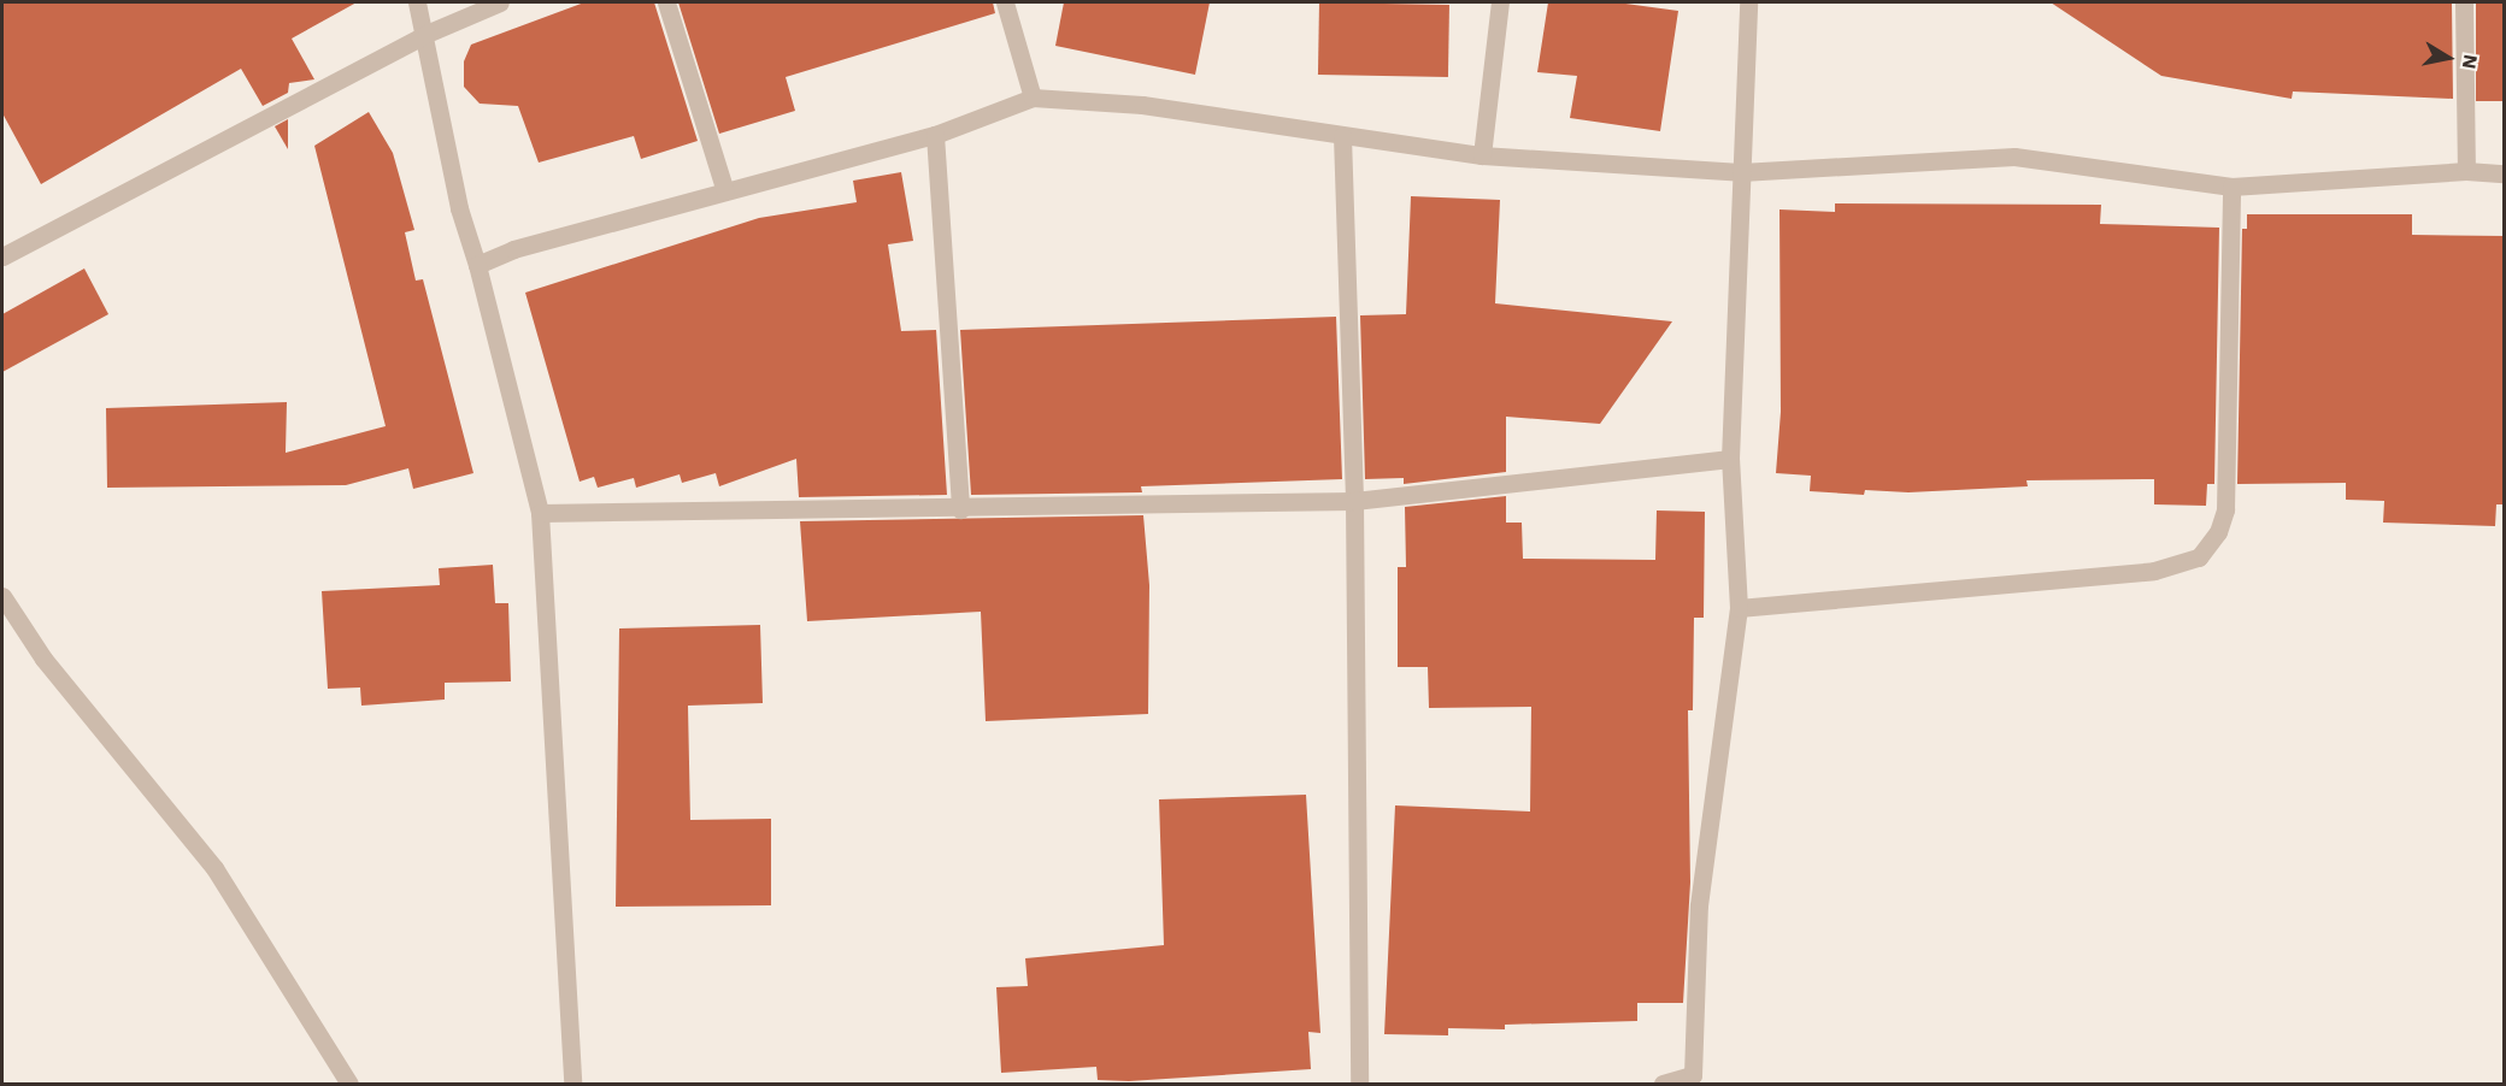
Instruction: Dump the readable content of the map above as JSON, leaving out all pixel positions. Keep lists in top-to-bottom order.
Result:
{
  "north": "right"
}
